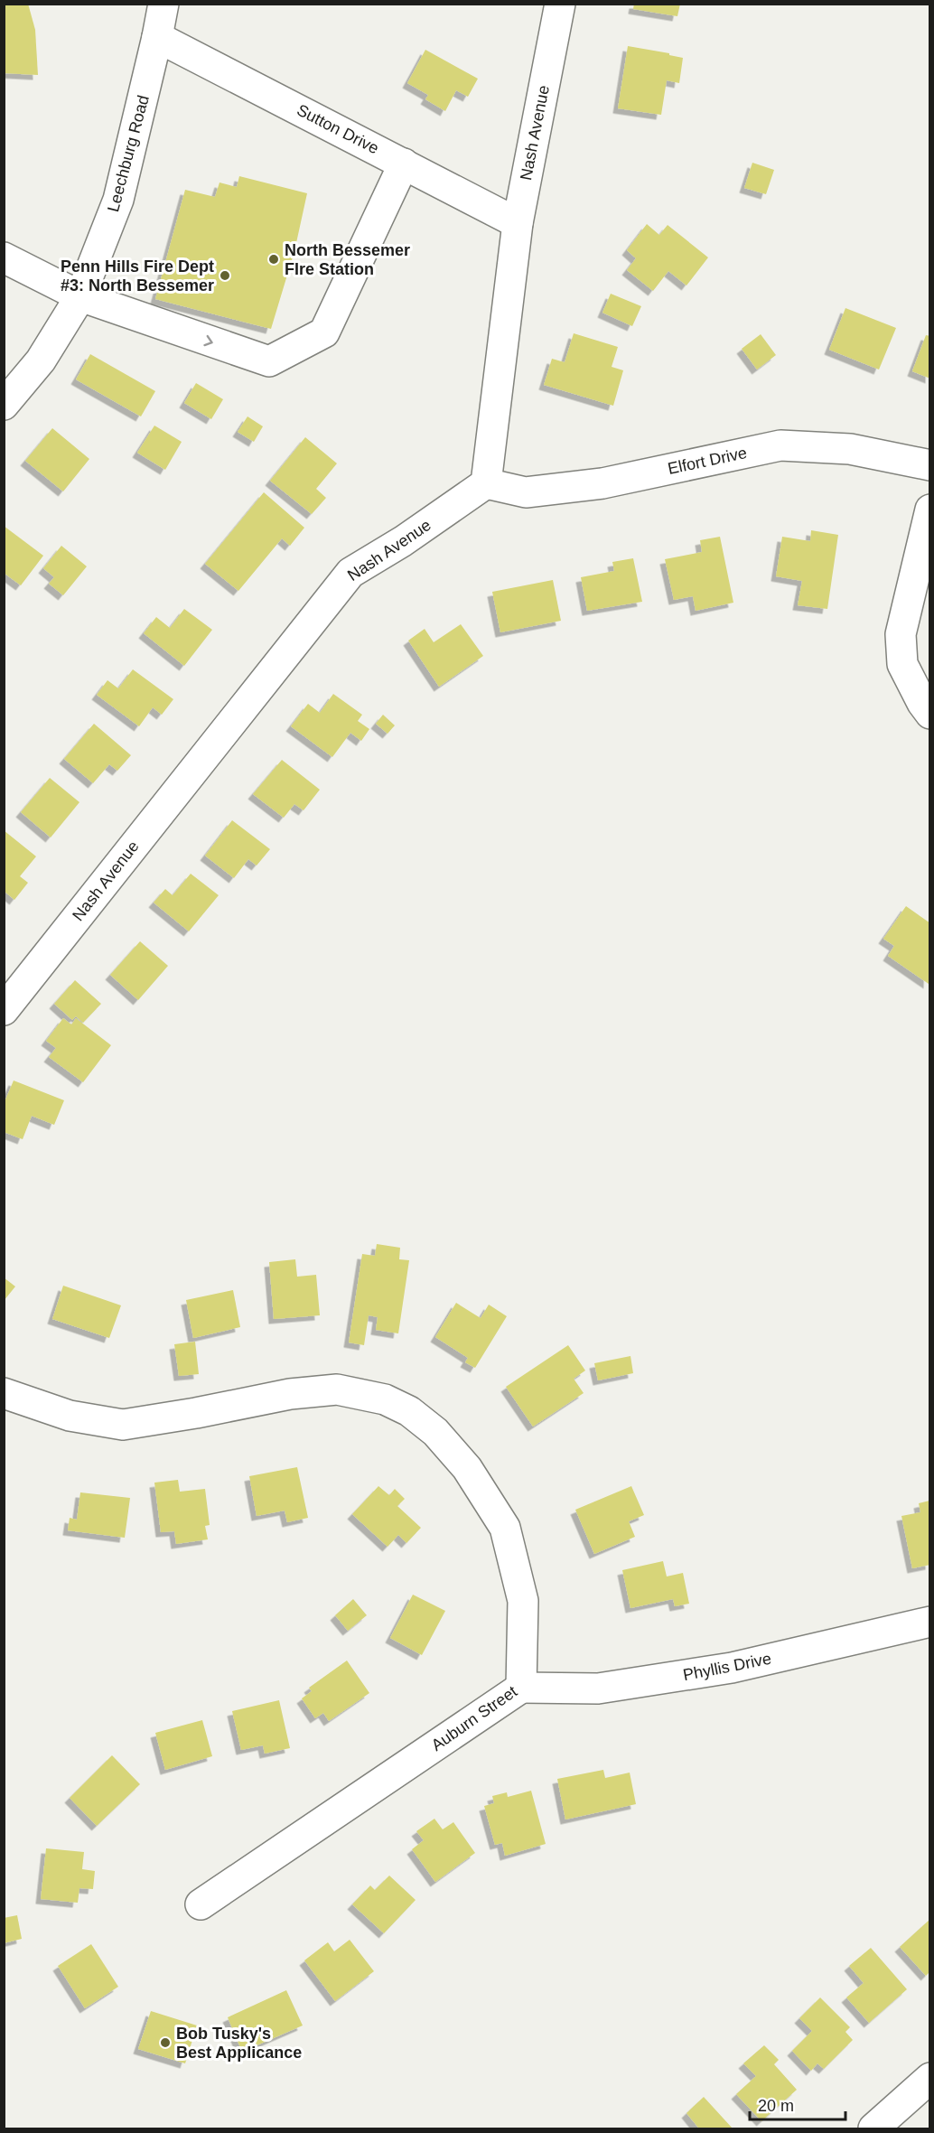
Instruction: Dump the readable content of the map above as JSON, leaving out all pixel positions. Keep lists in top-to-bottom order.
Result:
{
  "streets": {
    "street": [
      "Sutton Drive",
      "Nash Avenue",
      "Leechburg Road",
      "Elfort Drive",
      "Phyllis Drive",
      "Auburn Street"
    ]
  },
  "crossings": [
    ["Sutton Drive", "Nash Avenue"],
    ["Sutton Drive", "Leechburg Road"],
    ["Nash Avenue", "Elfort Drive"],
    ["Phyllis Drive", "Auburn Street"]
  ],
  "places": ["North Bessemer FIre Station", "Penn Hills Fire Dept #3: North Bessemer", "Bob Tusky's Best Applicance"],
  "scale_bar": "20 m"
}
